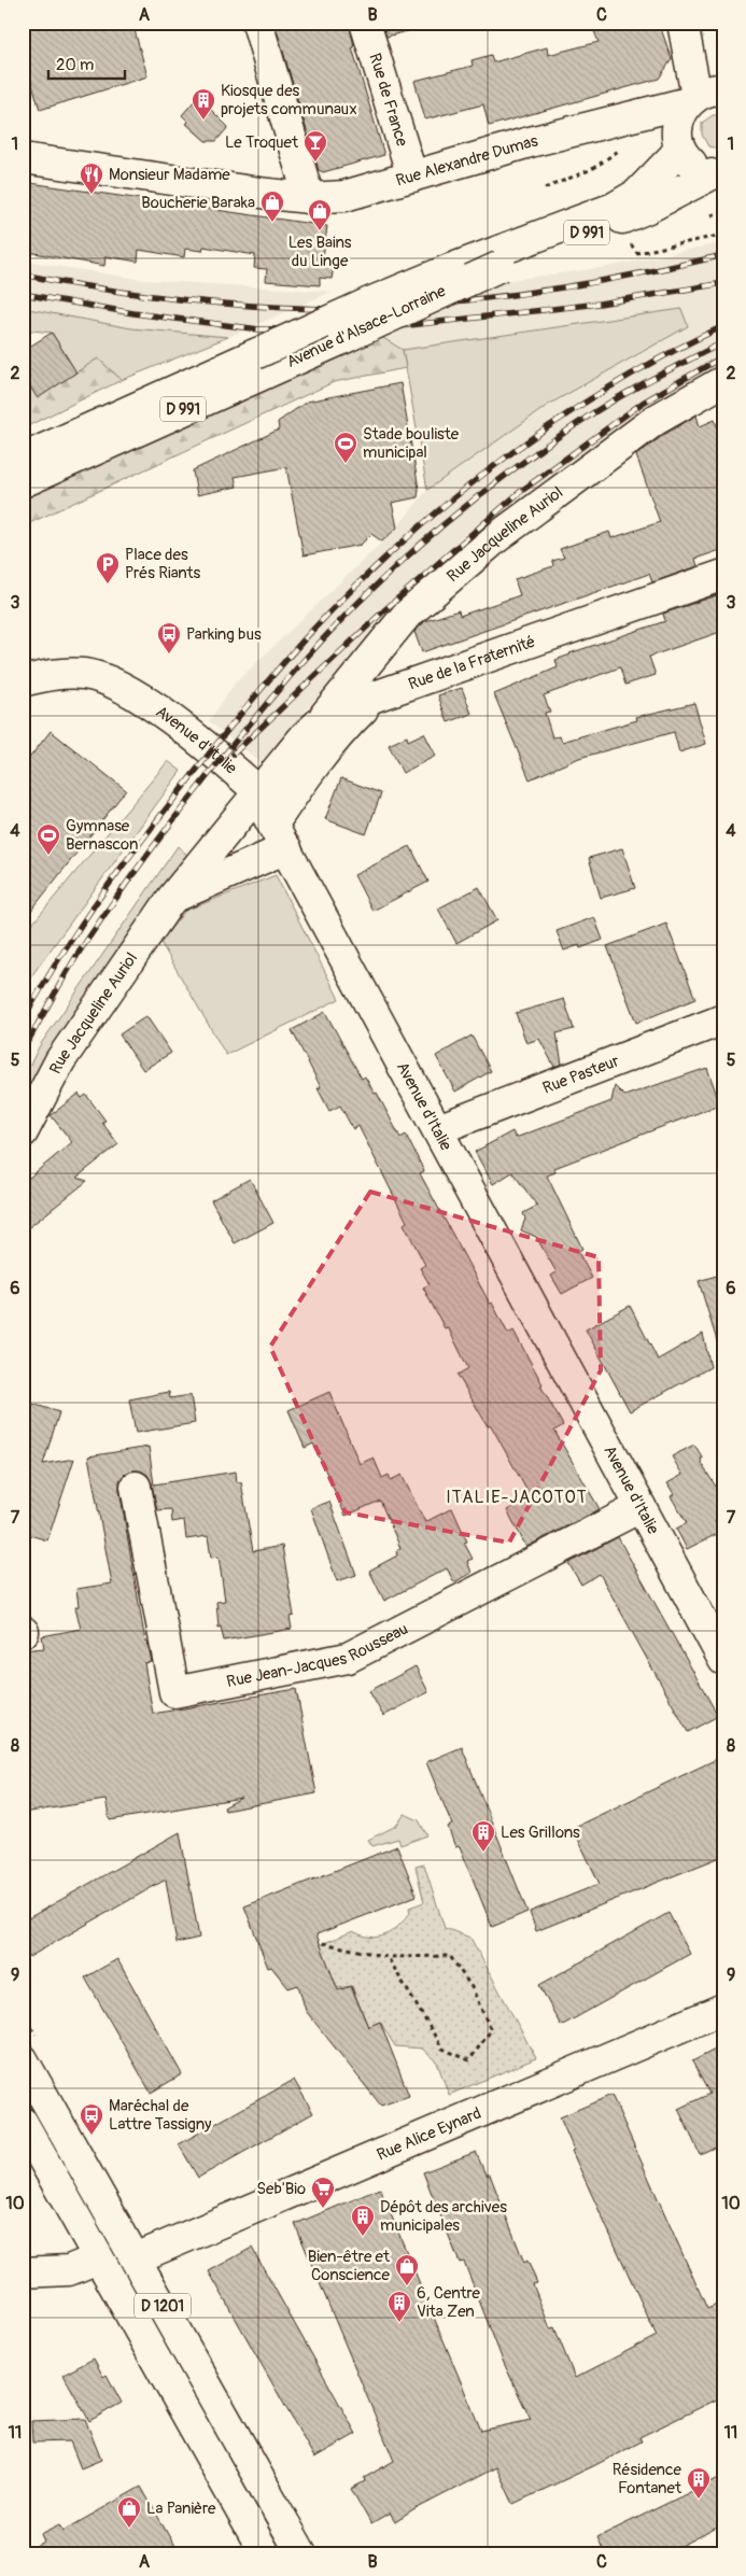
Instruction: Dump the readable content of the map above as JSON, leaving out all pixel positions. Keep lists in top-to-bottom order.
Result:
{
  "streets": {
    "street": [
      "Rue de France",
      "Rue Alexandre Dumas",
      "D 991",
      "Avenue d'Alsace-Lorraine",
      "Rue Jacqueline Auriol",
      "Rue de la Fraternité",
      "Avenue d'Italie",
      "Rue Pasteur",
      "Rue Jean-Jacques Rousseau",
      "Rue Alice Eynard",
      "D 1201"
    ]
  },
  "crossings": [
    ["Rue de France", "Rue Alexandre Dumas"],
    ["Rue Alexandre Dumas", "Avenue d'Alsace-Lorraine"],
    ["Rue Jacqueline Auriol", "Rue de la Fraternité"],
    ["Rue Jacqueline Auriol", "Avenue d'Italie"],
    ["Rue de la Fraternité", "Avenue d'Italie"],
    ["Avenue d'Italie", "Rue Pasteur"],
    ["Avenue d'Italie", "Rue Jean-Jacques Rousseau"],
    ["Rue Alice Eynard", "D 1201"]
  ],
  "districts": ["ITALIE-JACOTOT"],
  "places": {
    "building": [
      "Kiosque des projets communaux",
      "Les Grillons",
      "Dépôt des archives municipales",
      "6, Centre Vita Zen",
      "Résidence Fontanet"
    ],
    "bar": ["Le Troquet"],
    "restaurant": ["Monsieur Madame"],
    "shop": [
      "Boucherie Baraka",
      "Les Bains du Linge",
      "Bien-être et Conscience",
      "La Panière"
    ],
    "sports": ["Stade bouliste municipal", "Gymnase Bernascon"],
    "parking": ["Place des Prés Riants"],
    "bus stop": ["Parking bus", "Maréchal de Lattre Tassigny"],
    "supermarket": ["Seb'Bio"]
  },
  "scale_bar": "20 m",
  "grid": {
    "columns": ["A", "B", "C"],
    "rows": [
      "1",
      "2",
      "3",
      "4",
      "5",
      "6",
      "7",
      "8",
      "9",
      "10",
      "11"
    ]
  }
}
